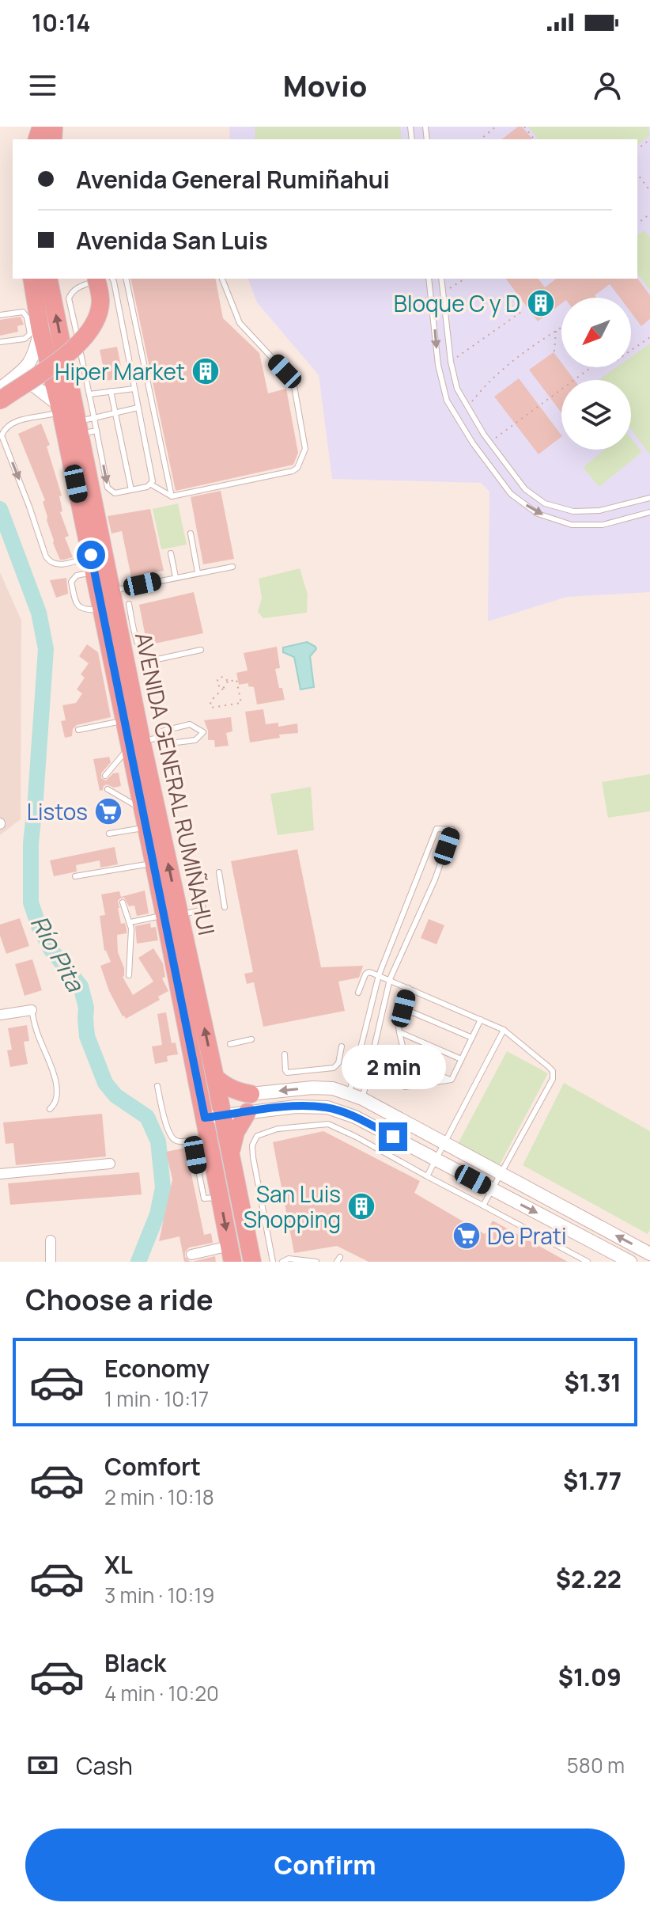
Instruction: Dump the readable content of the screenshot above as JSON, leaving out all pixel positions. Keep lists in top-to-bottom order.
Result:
{
  "streets": {
    "highway": ["AVENIDA GENERAL RUMIÑAHUI"]
  },
  "water": ["Río Pita"],
  "places": {
    "building": ["Bloque C y D", "Hiper Market", "San Luis Shopping"],
    "supermarket": ["Listos", "De Prati"]
  },
  "north": "bottom left",
  "page": {
    "status": "10:14",
    "header": "Movio",
    "banner": ["Avenida General Rumiñahui", "Avenida San Luis"],
    "bubble": "2 min",
    "heading": "Choose a ride",
    "list": [
      {
        "name": "Economy",
        "note": "1 min · 10:17",
        "value": "$1.31"
      },
      {
        "name": "Comfort",
        "note": "2 min · 10:18",
        "value": "$1.77"
      },
      {
        "name": "XL",
        "note": "3 min · 10:19",
        "value": "$2.22"
      },
      {
        "name": "Black",
        "note": "4 min · 10:20",
        "value": "$1.09"
      }
    ],
    "pay": ["Cash", "580 m"],
    "buttons": "Confirm"
  }
}
